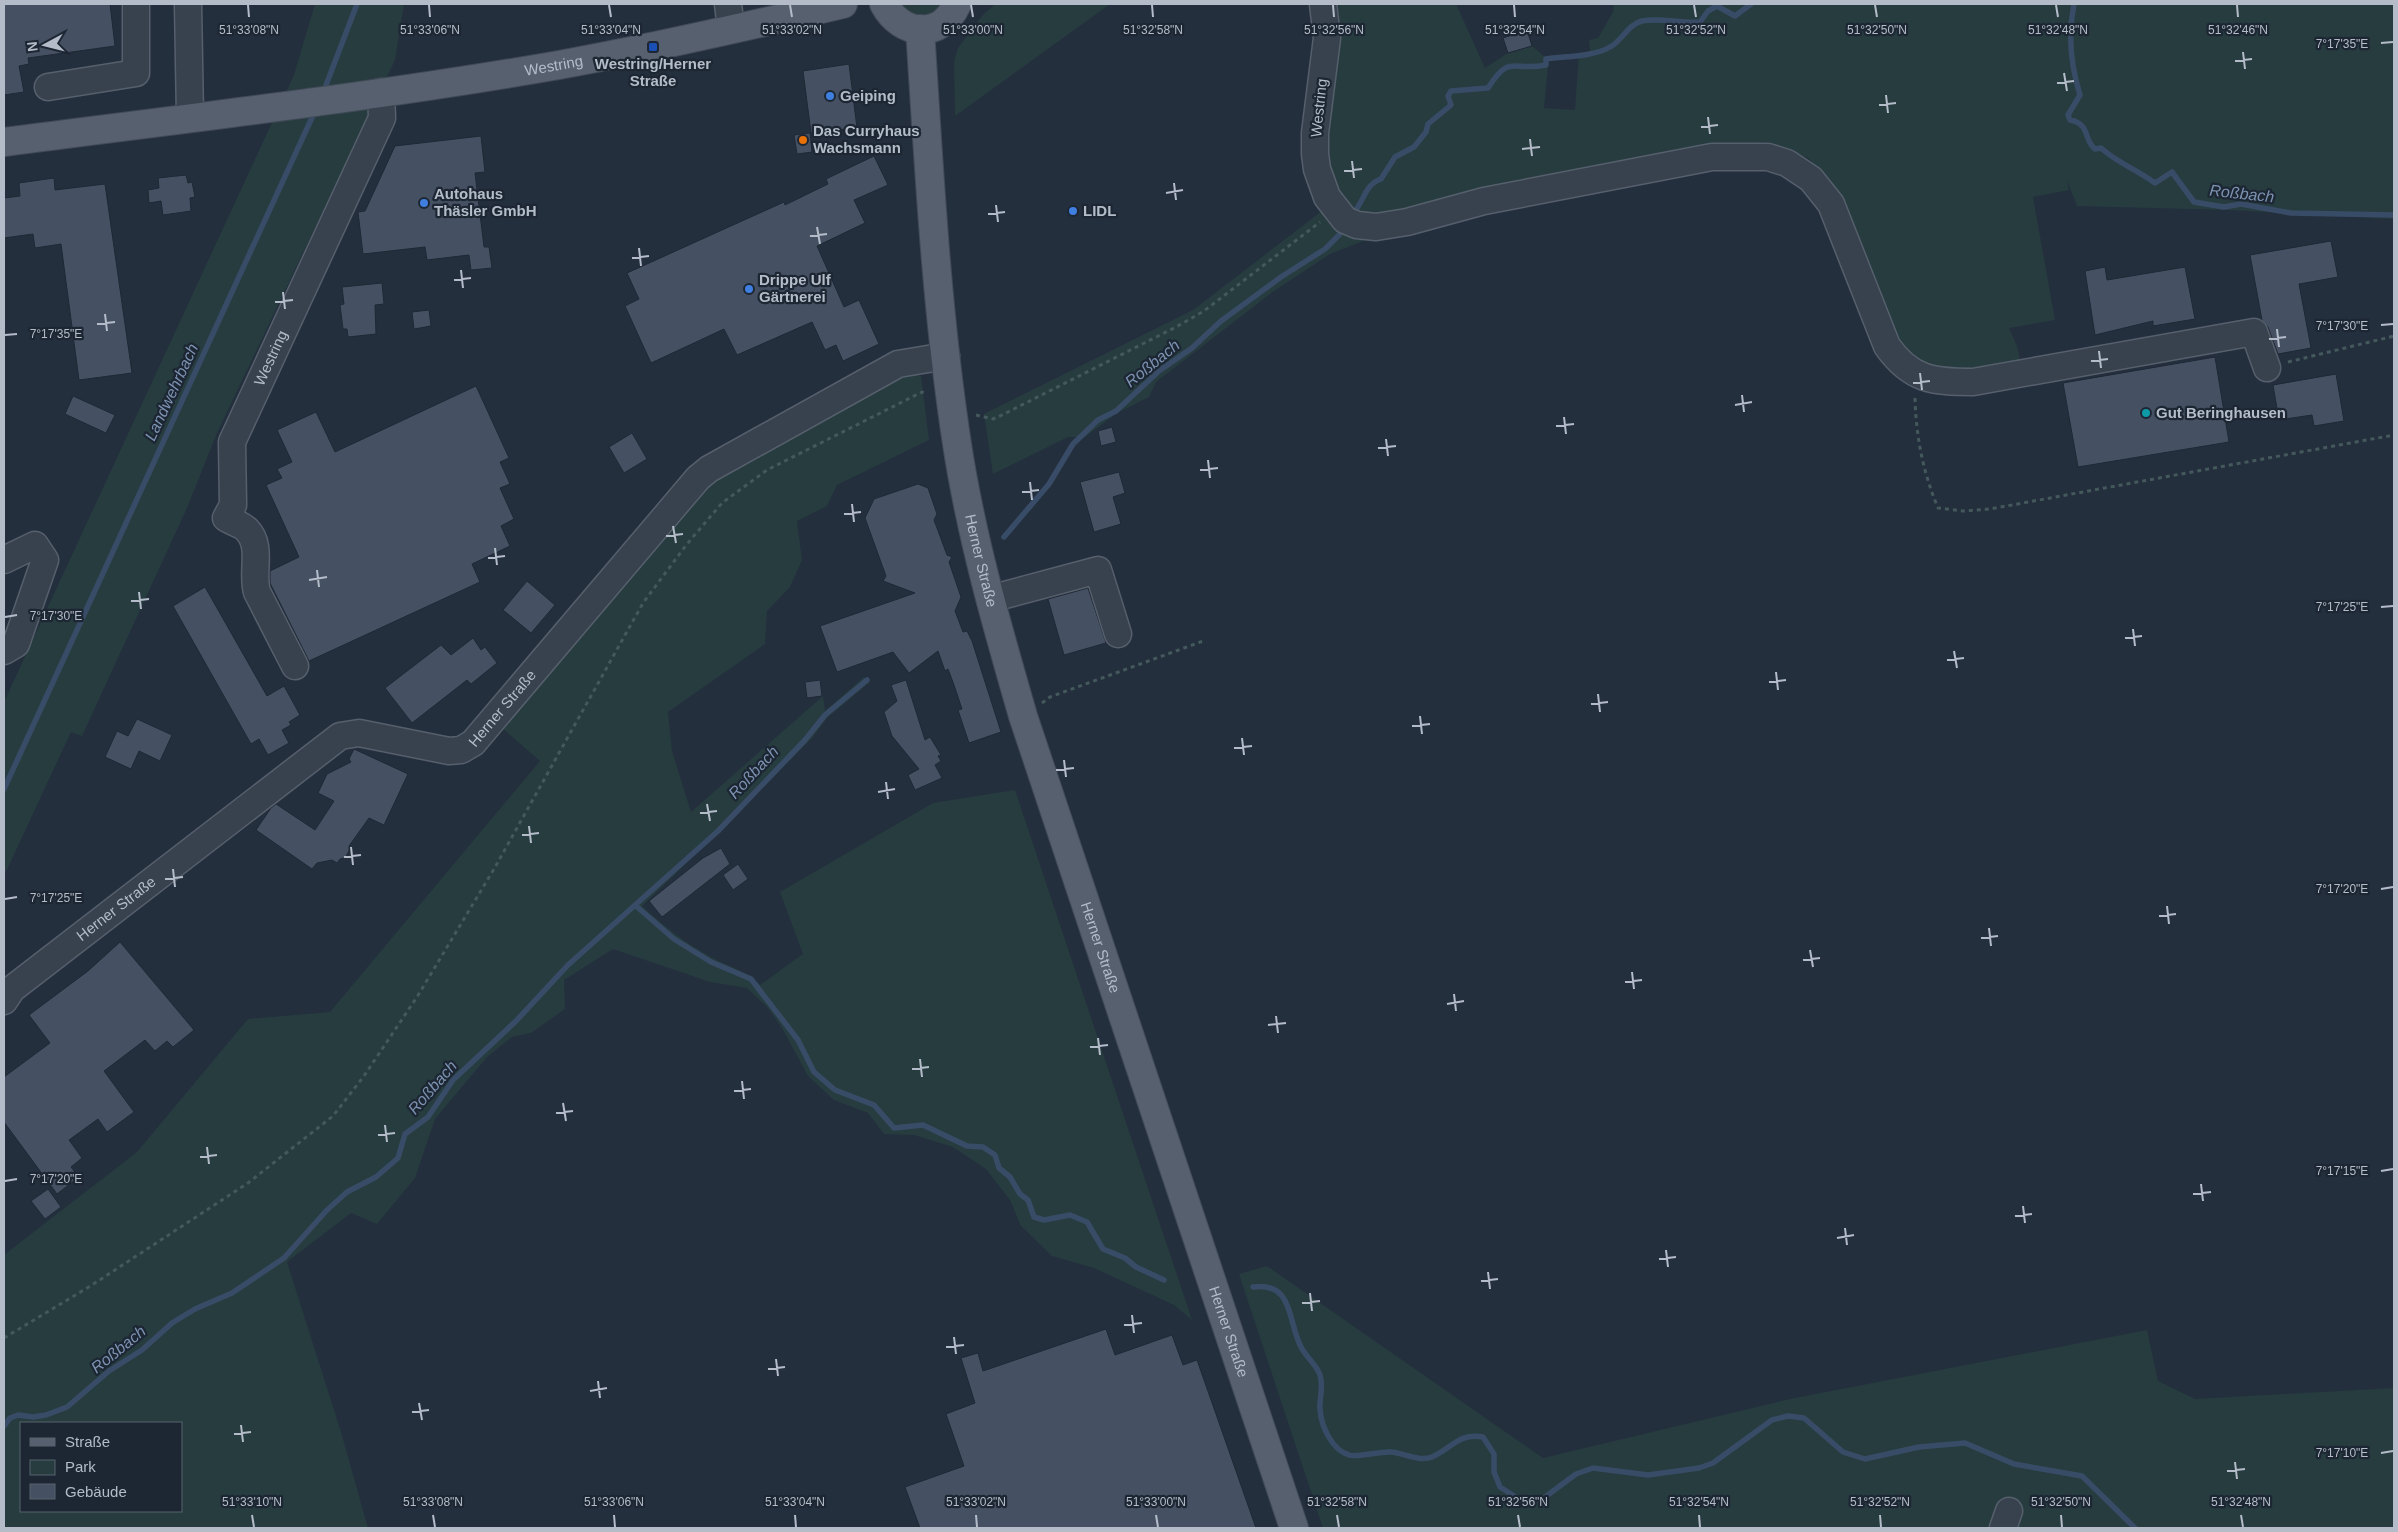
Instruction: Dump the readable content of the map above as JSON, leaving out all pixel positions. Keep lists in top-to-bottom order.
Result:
{
  "streets": {
    "main road": ["Westring", "Herner Straße"]
  },
  "water": ["Roßbach", "Landwehrbach"],
  "places": {
    "transit": ["Westring/Herner Straße"],
    "other": [
      "Geiping",
      "Das Curryhaus Wachsmann",
      "Autohaus Thäsler GmbH",
      "LIDL",
      "Drippe Ulf Gärtnerei",
      "Gut Beringhausen"
    ]
  },
  "legend": ["Straße", "Park", "Gebäude"],
  "north": "left",
  "coordinates": [
    "51°33'08\"N",
    "51°33'06\"N",
    "51°33'04\"N",
    "51°33'02\"N",
    "51°33'00\"N",
    "51°32'58\"N",
    "51°32'56\"N",
    "51°32'54\"N",
    "51°32'52\"N",
    "51°32'50\"N",
    "51°32'48\"N",
    "51°32'46\"N",
    "7°17'35\"E",
    "7°17'30\"E",
    "7°17'25\"E",
    "7°17'20\"E",
    "7°17'15\"E",
    "7°17'10\"E",
    "51°33'10\"N"
  ]
}
